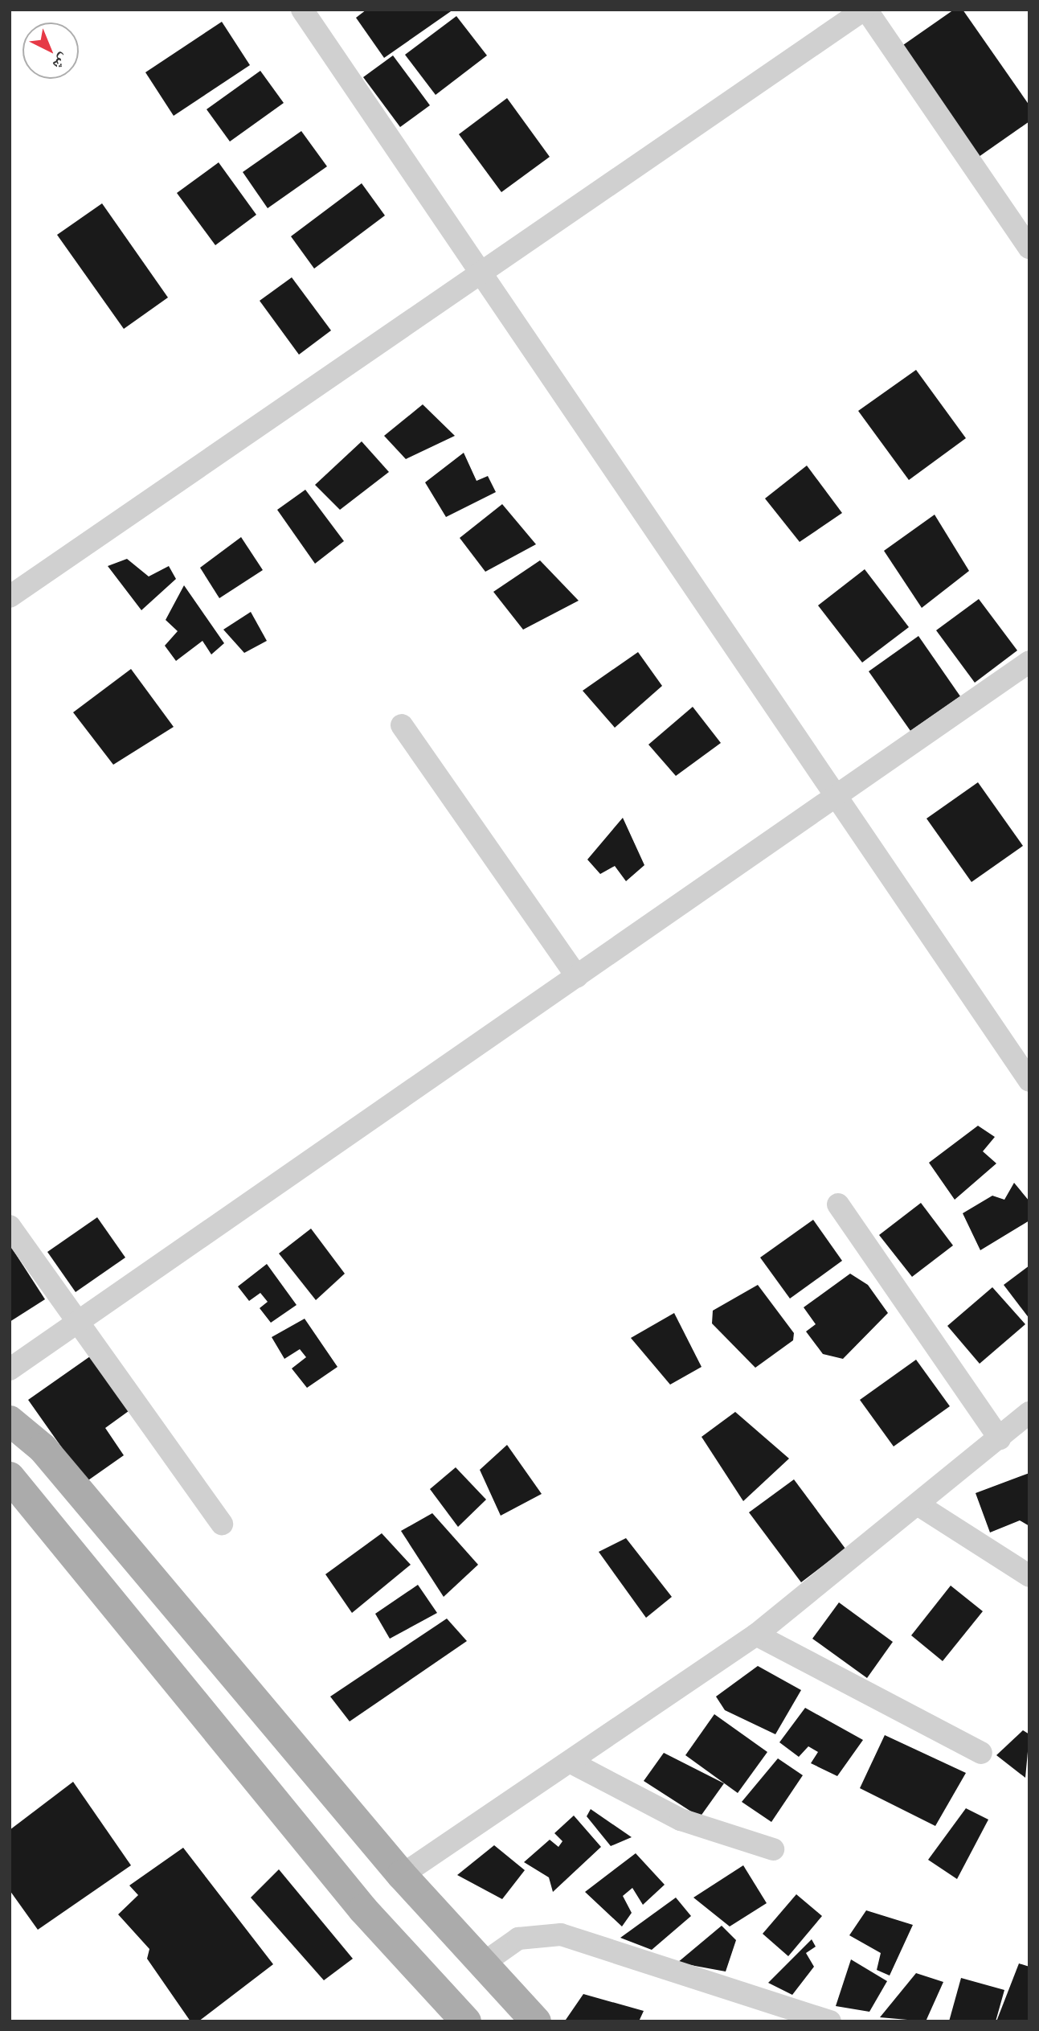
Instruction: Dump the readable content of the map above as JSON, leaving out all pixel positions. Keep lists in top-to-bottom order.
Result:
{
  "north": "bottom right"
}
